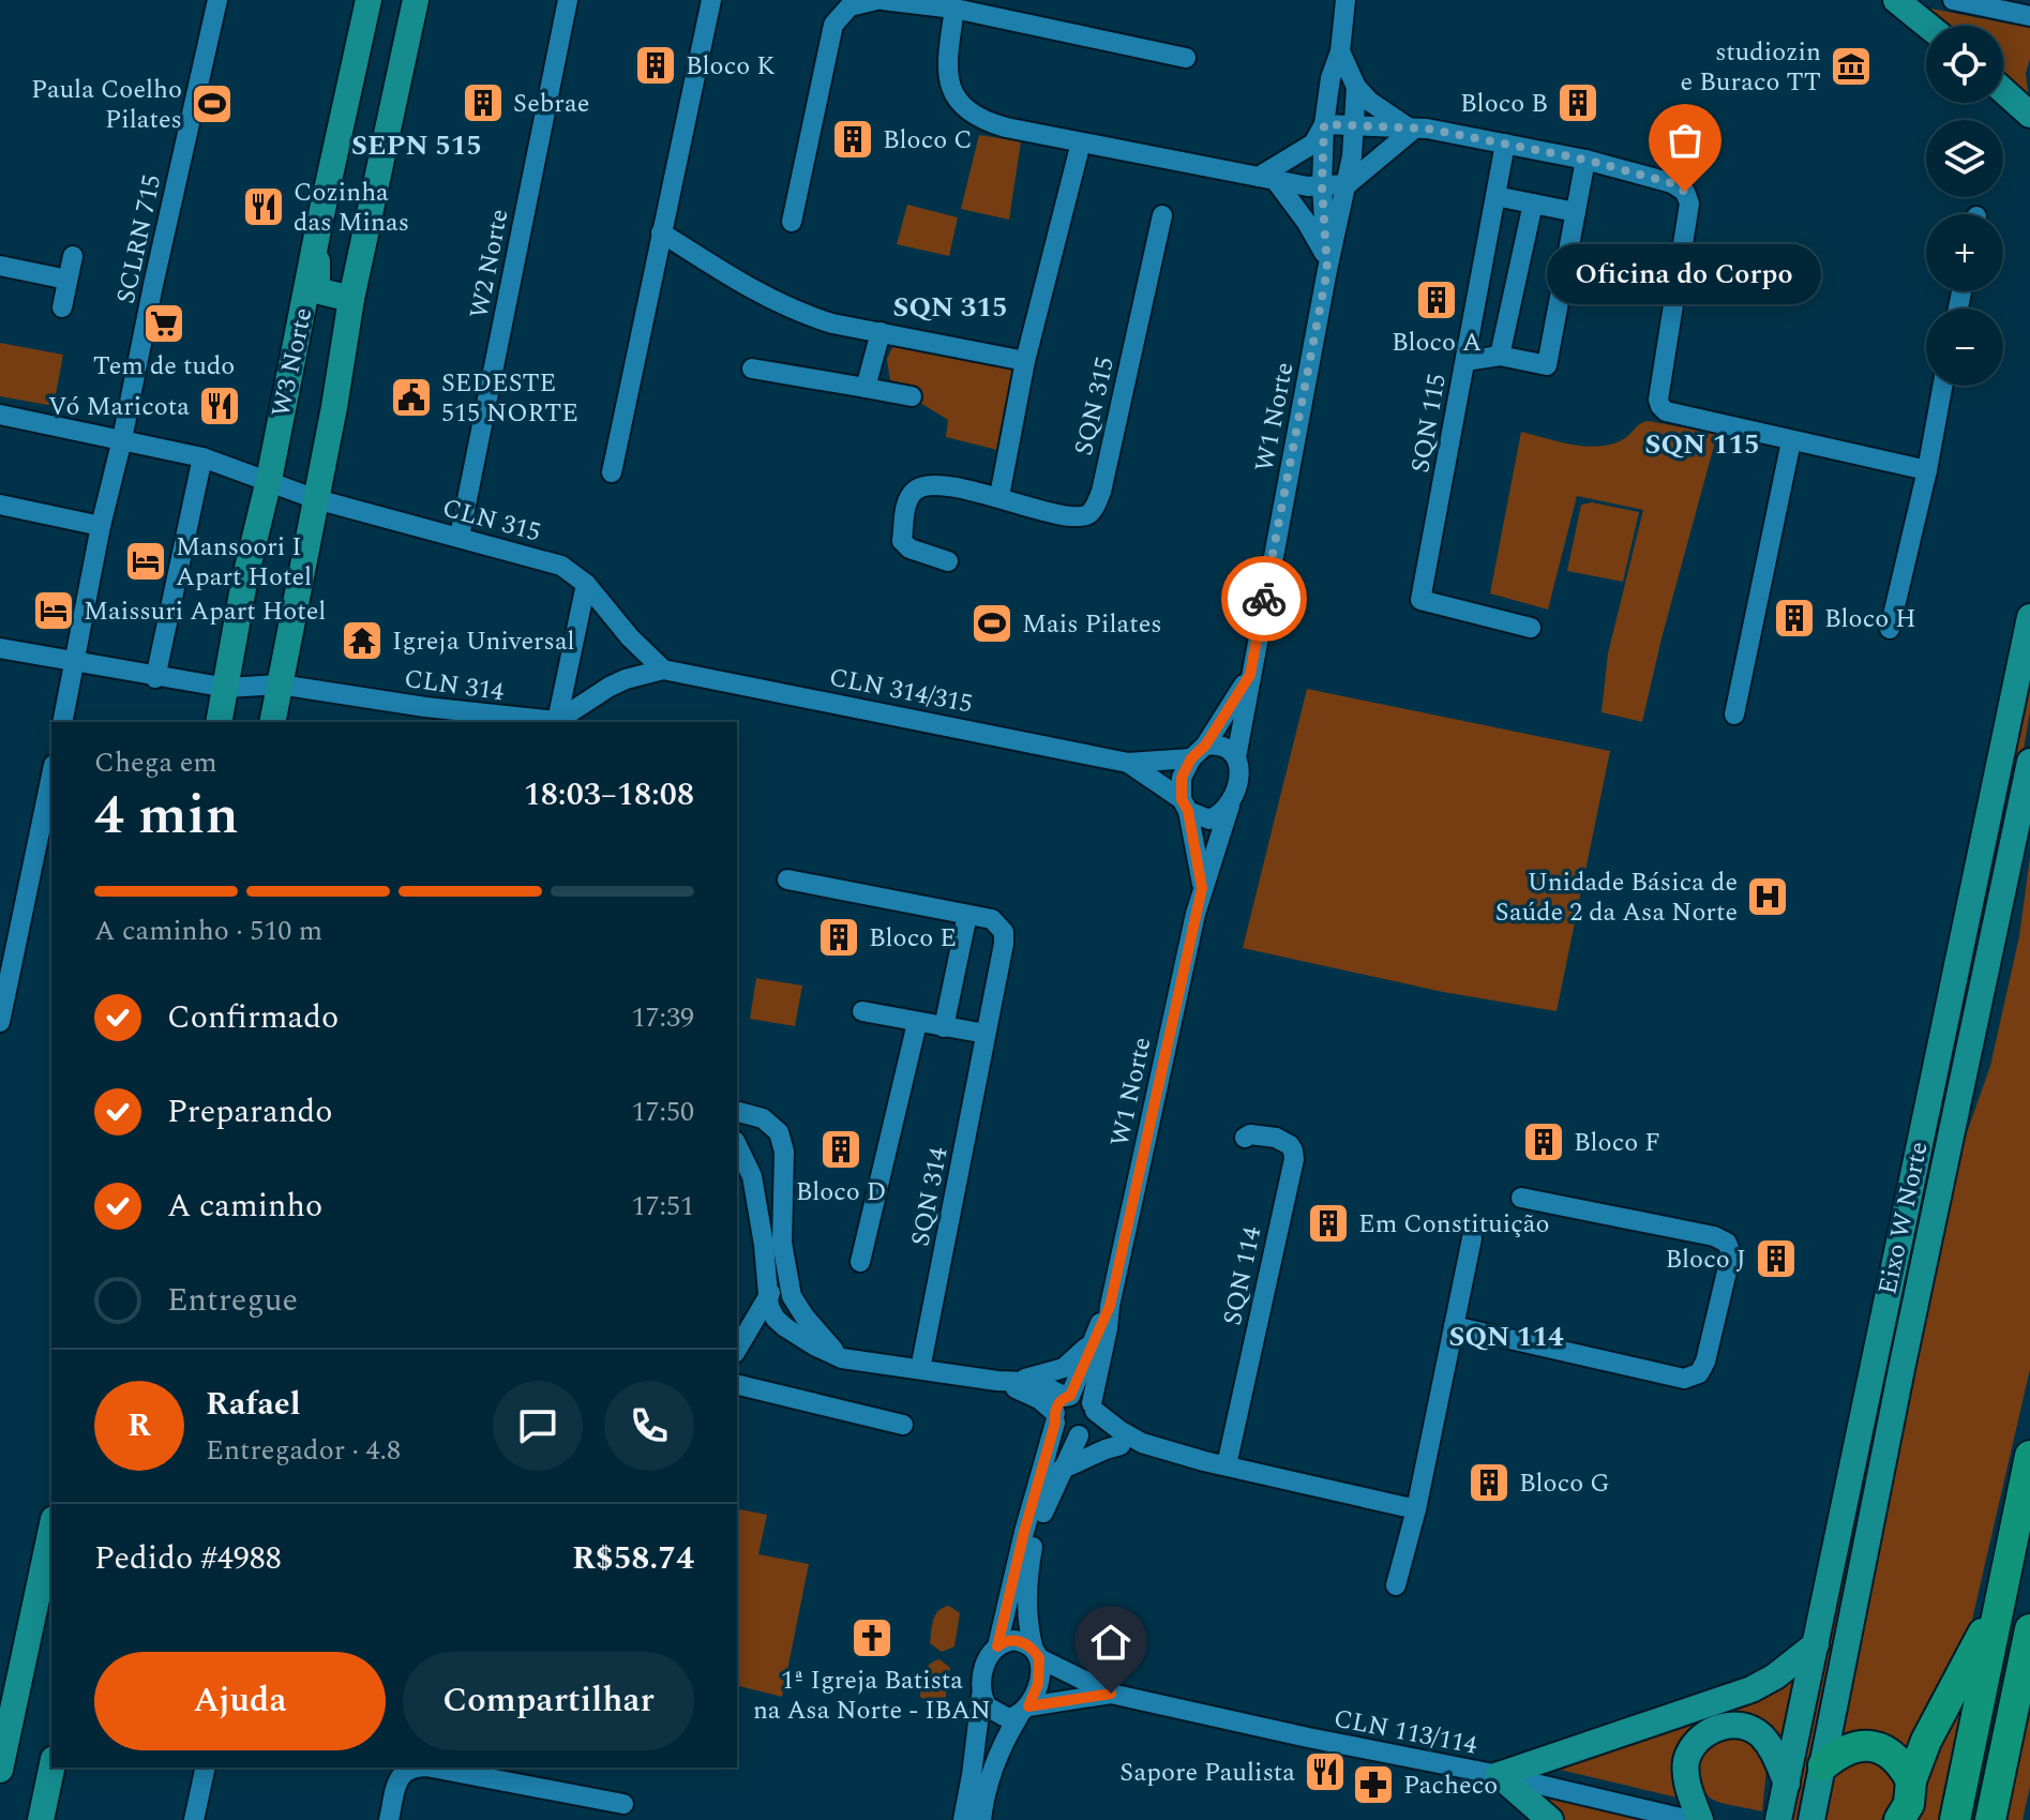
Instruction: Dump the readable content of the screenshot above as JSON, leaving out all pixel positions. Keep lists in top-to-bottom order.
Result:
{
  "streets": {
    "main road": ["W3 Norte", "Eixo W Norte"],
    "street": [
      "SCLRN 715",
      "W2 Norte",
      "SQN 315",
      "W1 Norte",
      "SQN 115",
      "CLN 315",
      "CLN 314",
      "CLN 314/315",
      "SQN 314",
      "SQN 114",
      "CLN 113/114"
    ]
  },
  "crossings": [
    ["SCLRN 715", "CLN 315"],
    ["SCLRN 715", "CLN 314"],
    ["W2 Norte", "CLN 315"],
    ["W3 Norte", "CLN 315"],
    ["W3 Norte", "CLN 314"],
    ["W1 Norte", "CLN 314/315"],
    ["W1 Norte", "CLN 113/114"],
    ["CLN 315", "CLN 314/315"]
  ],
  "districts": [
    "SEPN 515",
    "SQN 315",
    "SQN 115",
    "SQN 114"
  ],
  "places": {
    "building": [
      "Bloco K",
      "Sebrae",
      "Bloco B",
      "Bloco C",
      "Bloco A",
      "Bloco H",
      "Bloco E",
      "Bloco F",
      "Bloco D",
      "Em Constituição",
      "Bloco J",
      "Bloco G"
    ],
    "museum": ["studiozin e Buraco TT"],
    "sports": ["Paula Coelho Pilates", "Mais Pilates"],
    "other": ["Oficina do Corpo"],
    "restaurant": ["Cozinha das Minas", "Vó Maricota", "Sapore Paulista"],
    "supermarket": ["Tem de tudo"],
    "public building": ["SEDESTE 515 NORTE"],
    "hotel": ["Mansoori I Apart Hotel", "Maissuri Apart Hotel"],
    "temple": ["Igreja Universal"],
    "hospital": ["Unidade Básica de Saúde 2 da Asa Norte"],
    "church": ["1ª Igreja Batista na Asa Norte - IBAN"],
    "pharmacy": ["Pacheco"]
  },
  "page": {
    "map_buttons": ["+", "−"],
    "bubble": "Oficina do Corpo",
    "heading": ["4 min", "Chega em", "18:03–18:08"],
    "panel": [
      "Rafael",
      "Entregador · 4.8",
      "Pedido #4988",
      "R$58.74"
    ],
    "bar": "A caminho · 510 m",
    "list": [
      ["Confirmado", "17:39"],
      ["Preparando", "17:50"],
      ["A caminho", "17:51"],
      "Entregue"
    ],
    "round": "R",
    "buttons": ["Ajuda", "Compartilhar"]
  }
}
